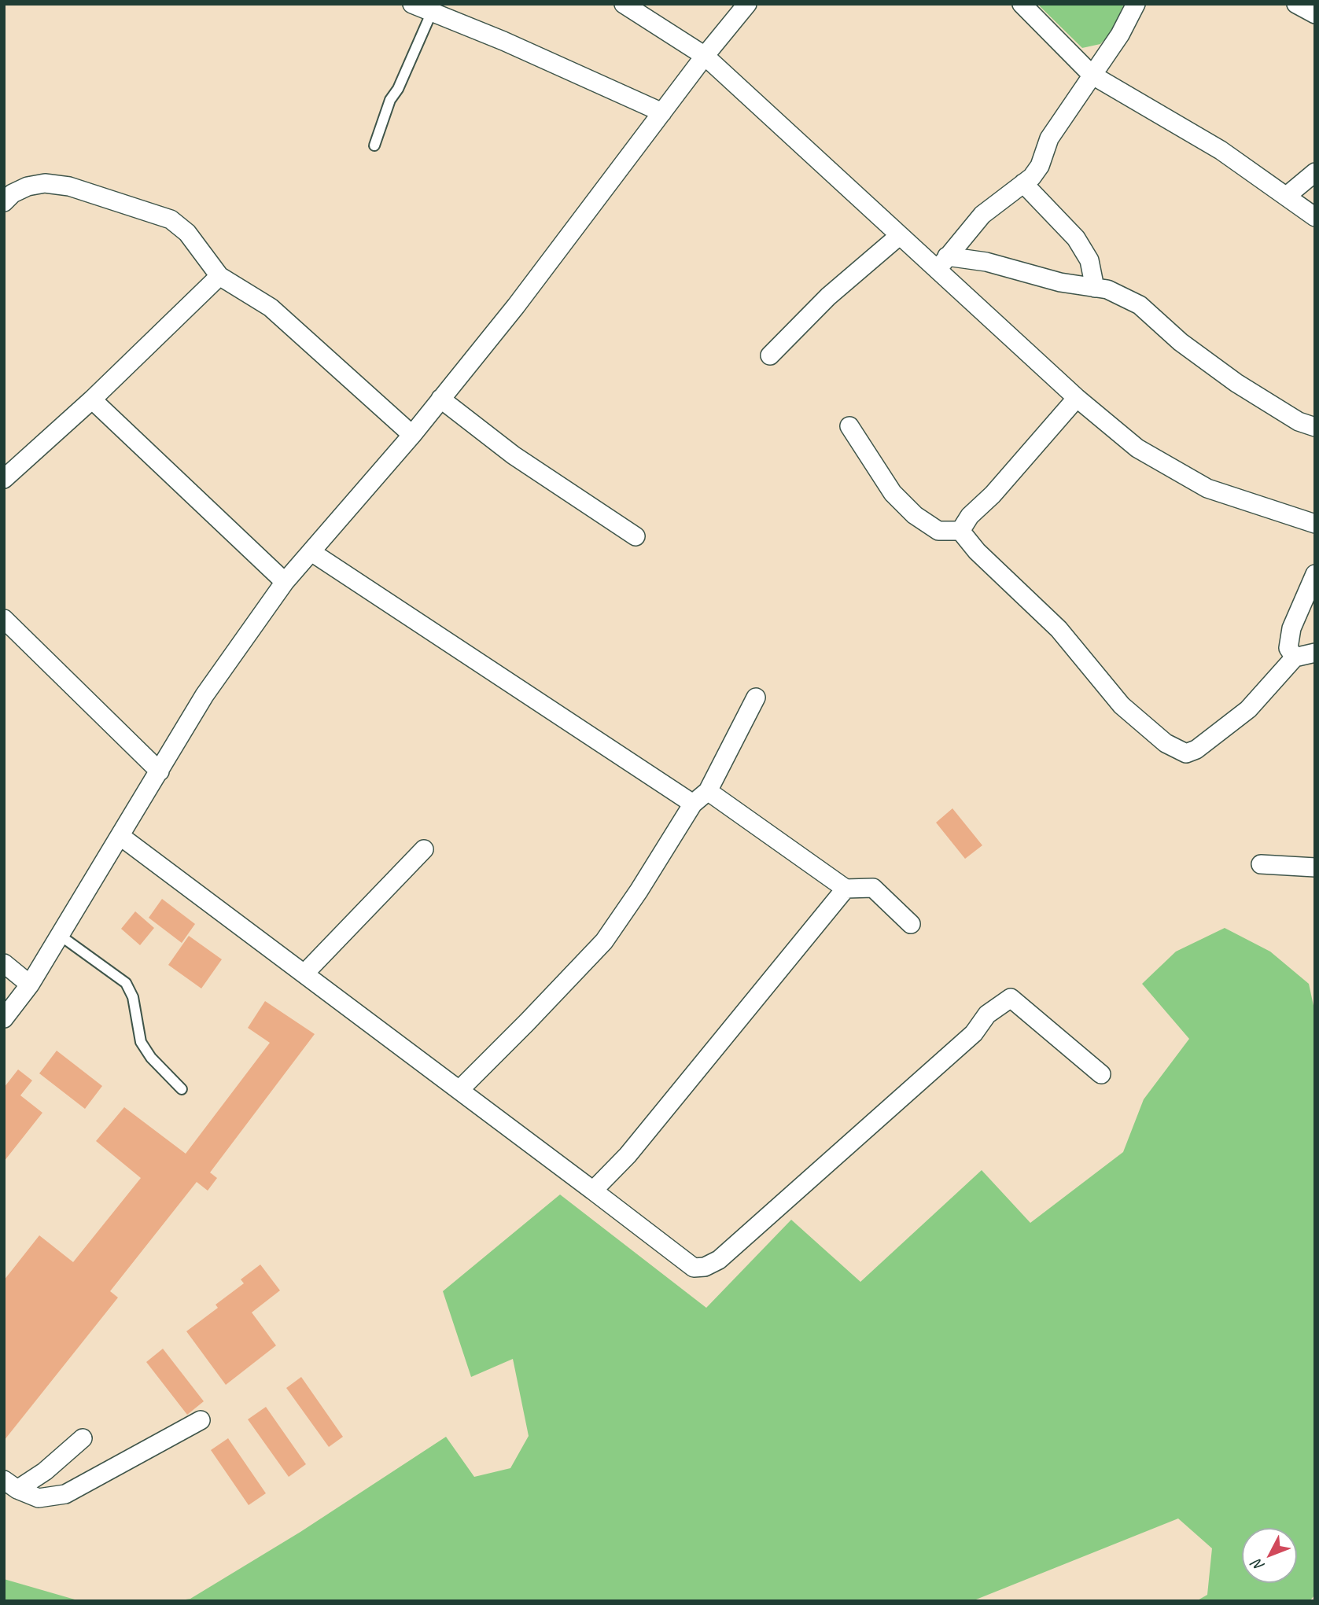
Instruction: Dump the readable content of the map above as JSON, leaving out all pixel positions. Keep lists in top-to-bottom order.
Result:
{
  "north": "bottom left"
}
